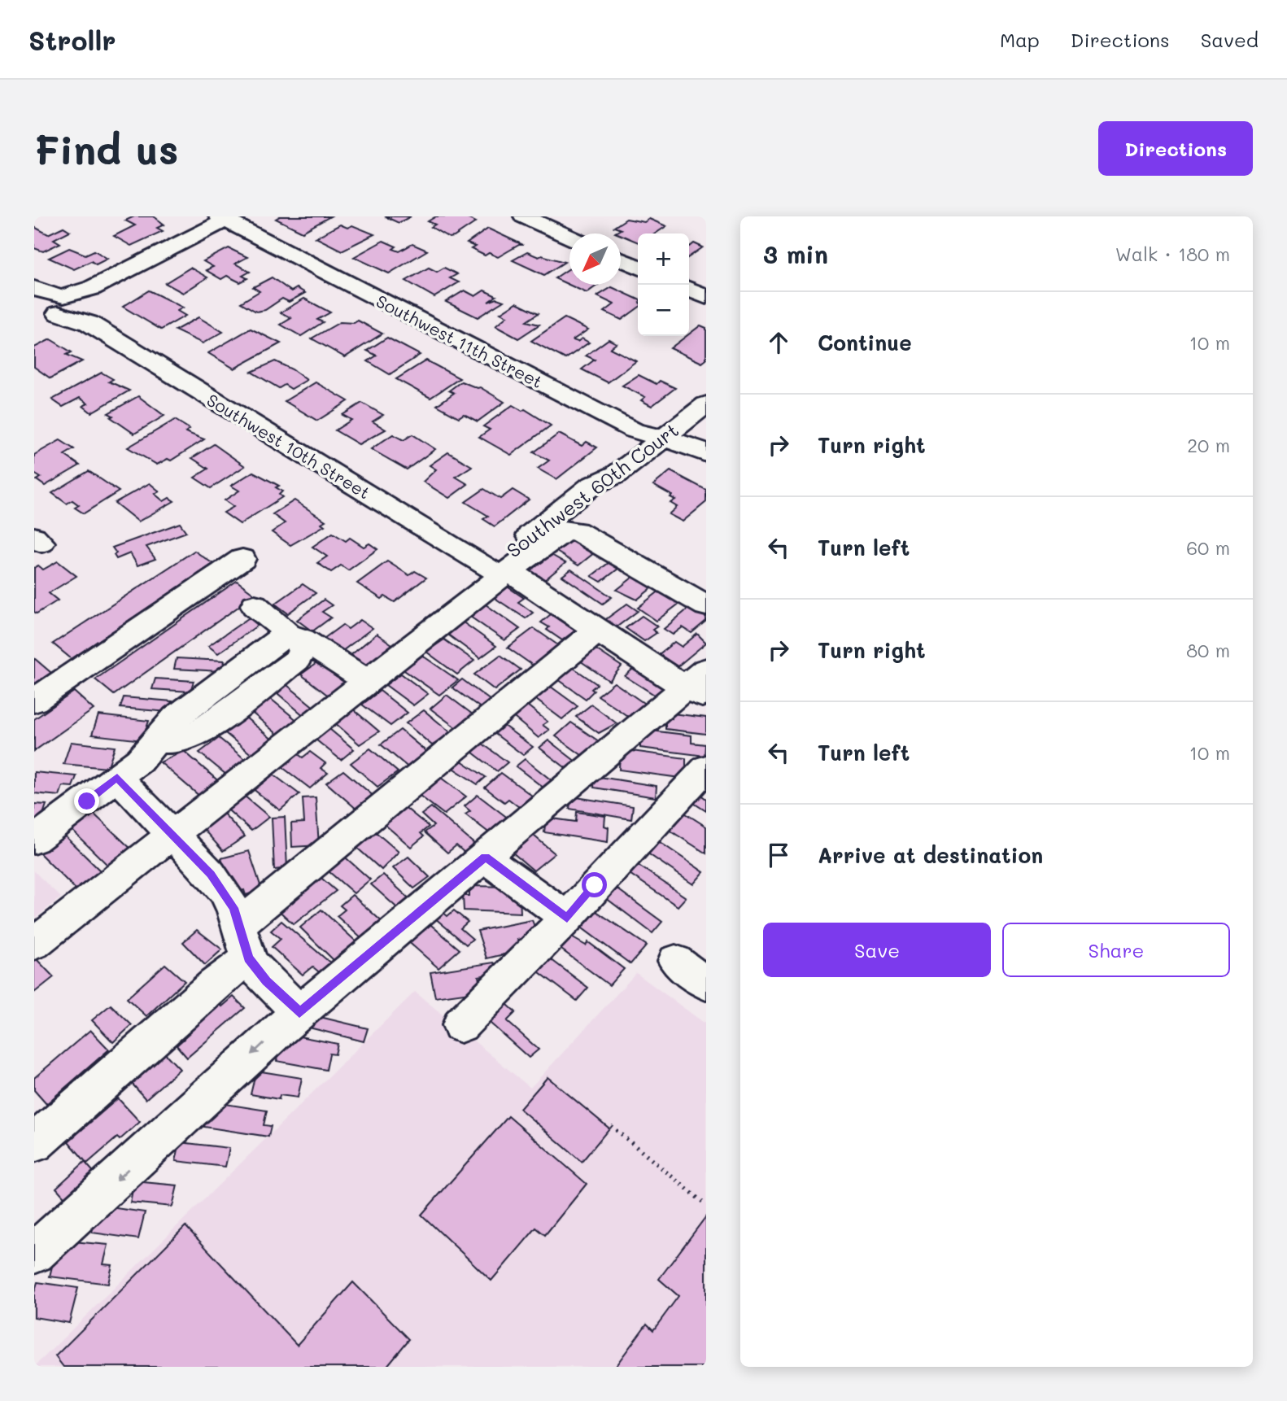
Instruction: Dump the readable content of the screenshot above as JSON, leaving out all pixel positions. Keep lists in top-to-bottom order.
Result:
{
  "streets": {
    "street": ["Southwest 11th Street", "Southwest 10th Street", "Southwest 60th Court"]
  },
  "crossings": [
    ["Southwest 11th Street", "Southwest 60th Court"],
    ["Southwest 10th Street", "Southwest 60th Court"]
  ],
  "north": "bottom left",
  "page": {
    "header": "Strollr",
    "nav": ["Map", "Directions", "Saved"],
    "buttons": [
      "Directions",
      ["Save", "Share"]
    ],
    "title": "Find us",
    "heading": ["3 min", "Walk · 180 m"],
    "map_buttons": ["+", "−"],
    "list": [
      ["Continue", "10 m"],
      ["Turn right", "20 m"],
      ["Turn left", "60 m"],
      ["Turn right", "80 m"],
      ["Turn left", "10 m"],
      "Arrive at destination"
    ]
  }
}
